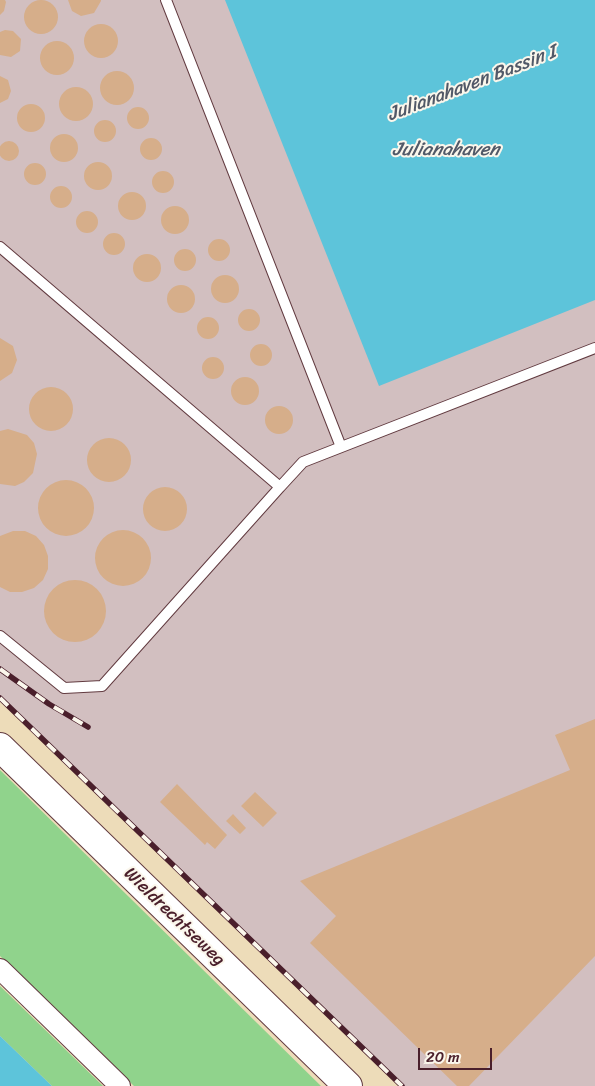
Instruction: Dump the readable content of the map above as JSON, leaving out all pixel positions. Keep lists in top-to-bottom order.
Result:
{
  "streets": {
    "street": ["Wieldrechtseweg"]
  },
  "water": ["Julianahaven Bassin I", "Julianahaven"],
  "scale_bar": "20 m"
}
